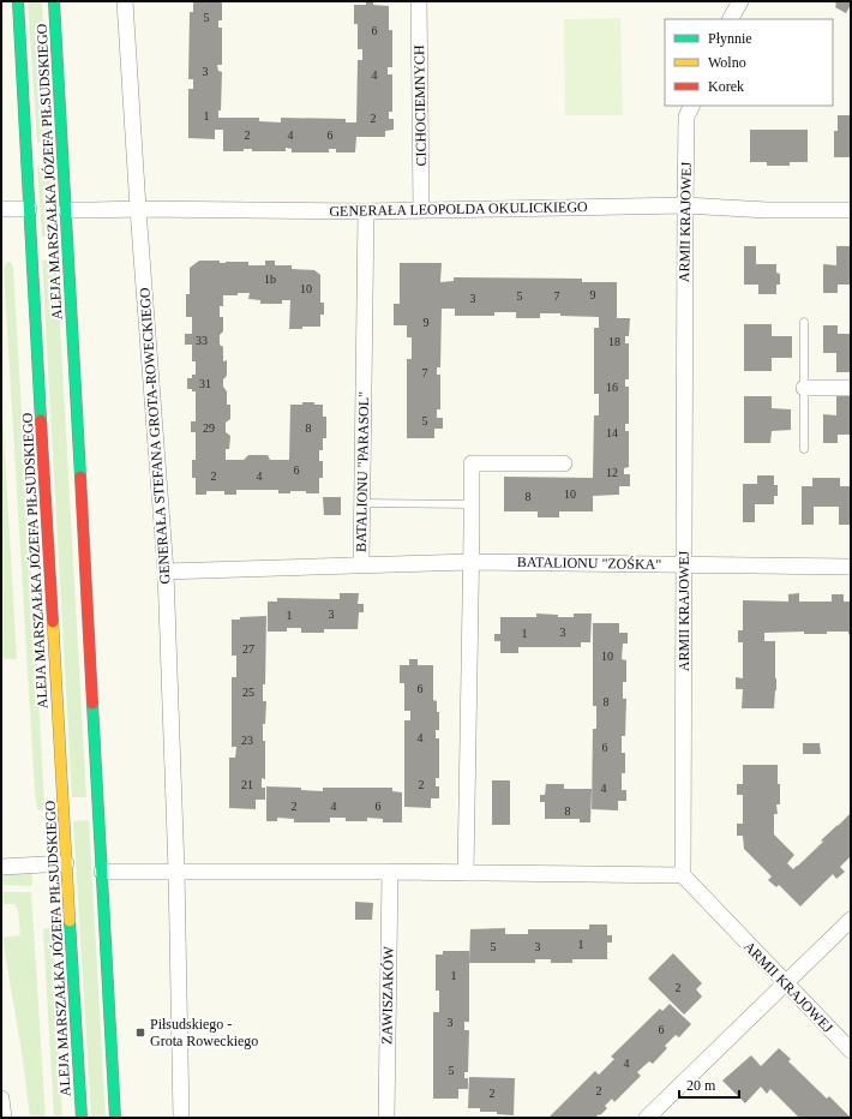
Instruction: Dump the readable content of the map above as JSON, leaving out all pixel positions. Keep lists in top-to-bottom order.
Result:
{
  "streets": {
    "street": [
      "CICHOCIEMNYCH",
      "ALEJA MARSZAŁKA JÓZEFA PIŁSUDSKIEGO",
      "GENERAŁA LEOPOLDA OKULICKIEGO",
      "ARMII KRAJOWEJ",
      "GENERAŁA STEFANA GROTA-ROWECKIEGO",
      "BATALIONU \"PARASOL\"",
      "BATALIONU \"ZOŚKA\"",
      "ZAWISZAKÓW"
    ]
  },
  "crossings": [
    ["CICHOCIEMNYCH", "GENERAŁA LEOPOLDA OKULICKIEGO"],
    ["ALEJA MARSZAŁKA JÓZEFA PIŁSUDSKIEGO", "GENERAŁA LEOPOLDA OKULICKIEGO"],
    ["GENERAŁA LEOPOLDA OKULICKIEGO", "ARMII KRAJOWEJ"],
    ["GENERAŁA LEOPOLDA OKULICKIEGO", "GENERAŁA STEFANA GROTA-ROWECKIEGO"],
    ["GENERAŁA LEOPOLDA OKULICKIEGO", "BATALIONU \"PARASOL\""],
    ["ARMII KRAJOWEJ", "BATALIONU \"ZOŚKA\""],
    ["GENERAŁA STEFANA GROTA-ROWECKIEGO", "BATALIONU \"PARASOL\""],
    ["BATALIONU \"PARASOL\"", "BATALIONU \"ZOŚKA\""]
  ],
  "places": {
    "transit": ["Piłsudskiego - Grota Roweckiego"]
  },
  "house_numbers": [
    "5",
    "6",
    "3",
    "4",
    "1",
    "2",
    "2",
    "4",
    "6",
    "1b",
    "10",
    "9",
    "5",
    "7",
    "3",
    "9",
    "33",
    "18",
    "7",
    "31",
    "16",
    "5",
    "29",
    "8",
    "14",
    "6",
    "12",
    "2",
    "4",
    "10",
    "8",
    "3",
    "1",
    "3",
    "1",
    "27",
    "10",
    "6",
    "25",
    "8",
    "4",
    "23",
    "6",
    "21",
    "2",
    "4",
    "2",
    "4",
    "6",
    "8",
    "1",
    "5",
    "3",
    "1",
    "2",
    "3",
    "6",
    "4",
    "5",
    "2",
    "2"
  ],
  "legend": ["Płynnie", "Wolno", "Korek"],
  "scale_bar": "20 m"
}
